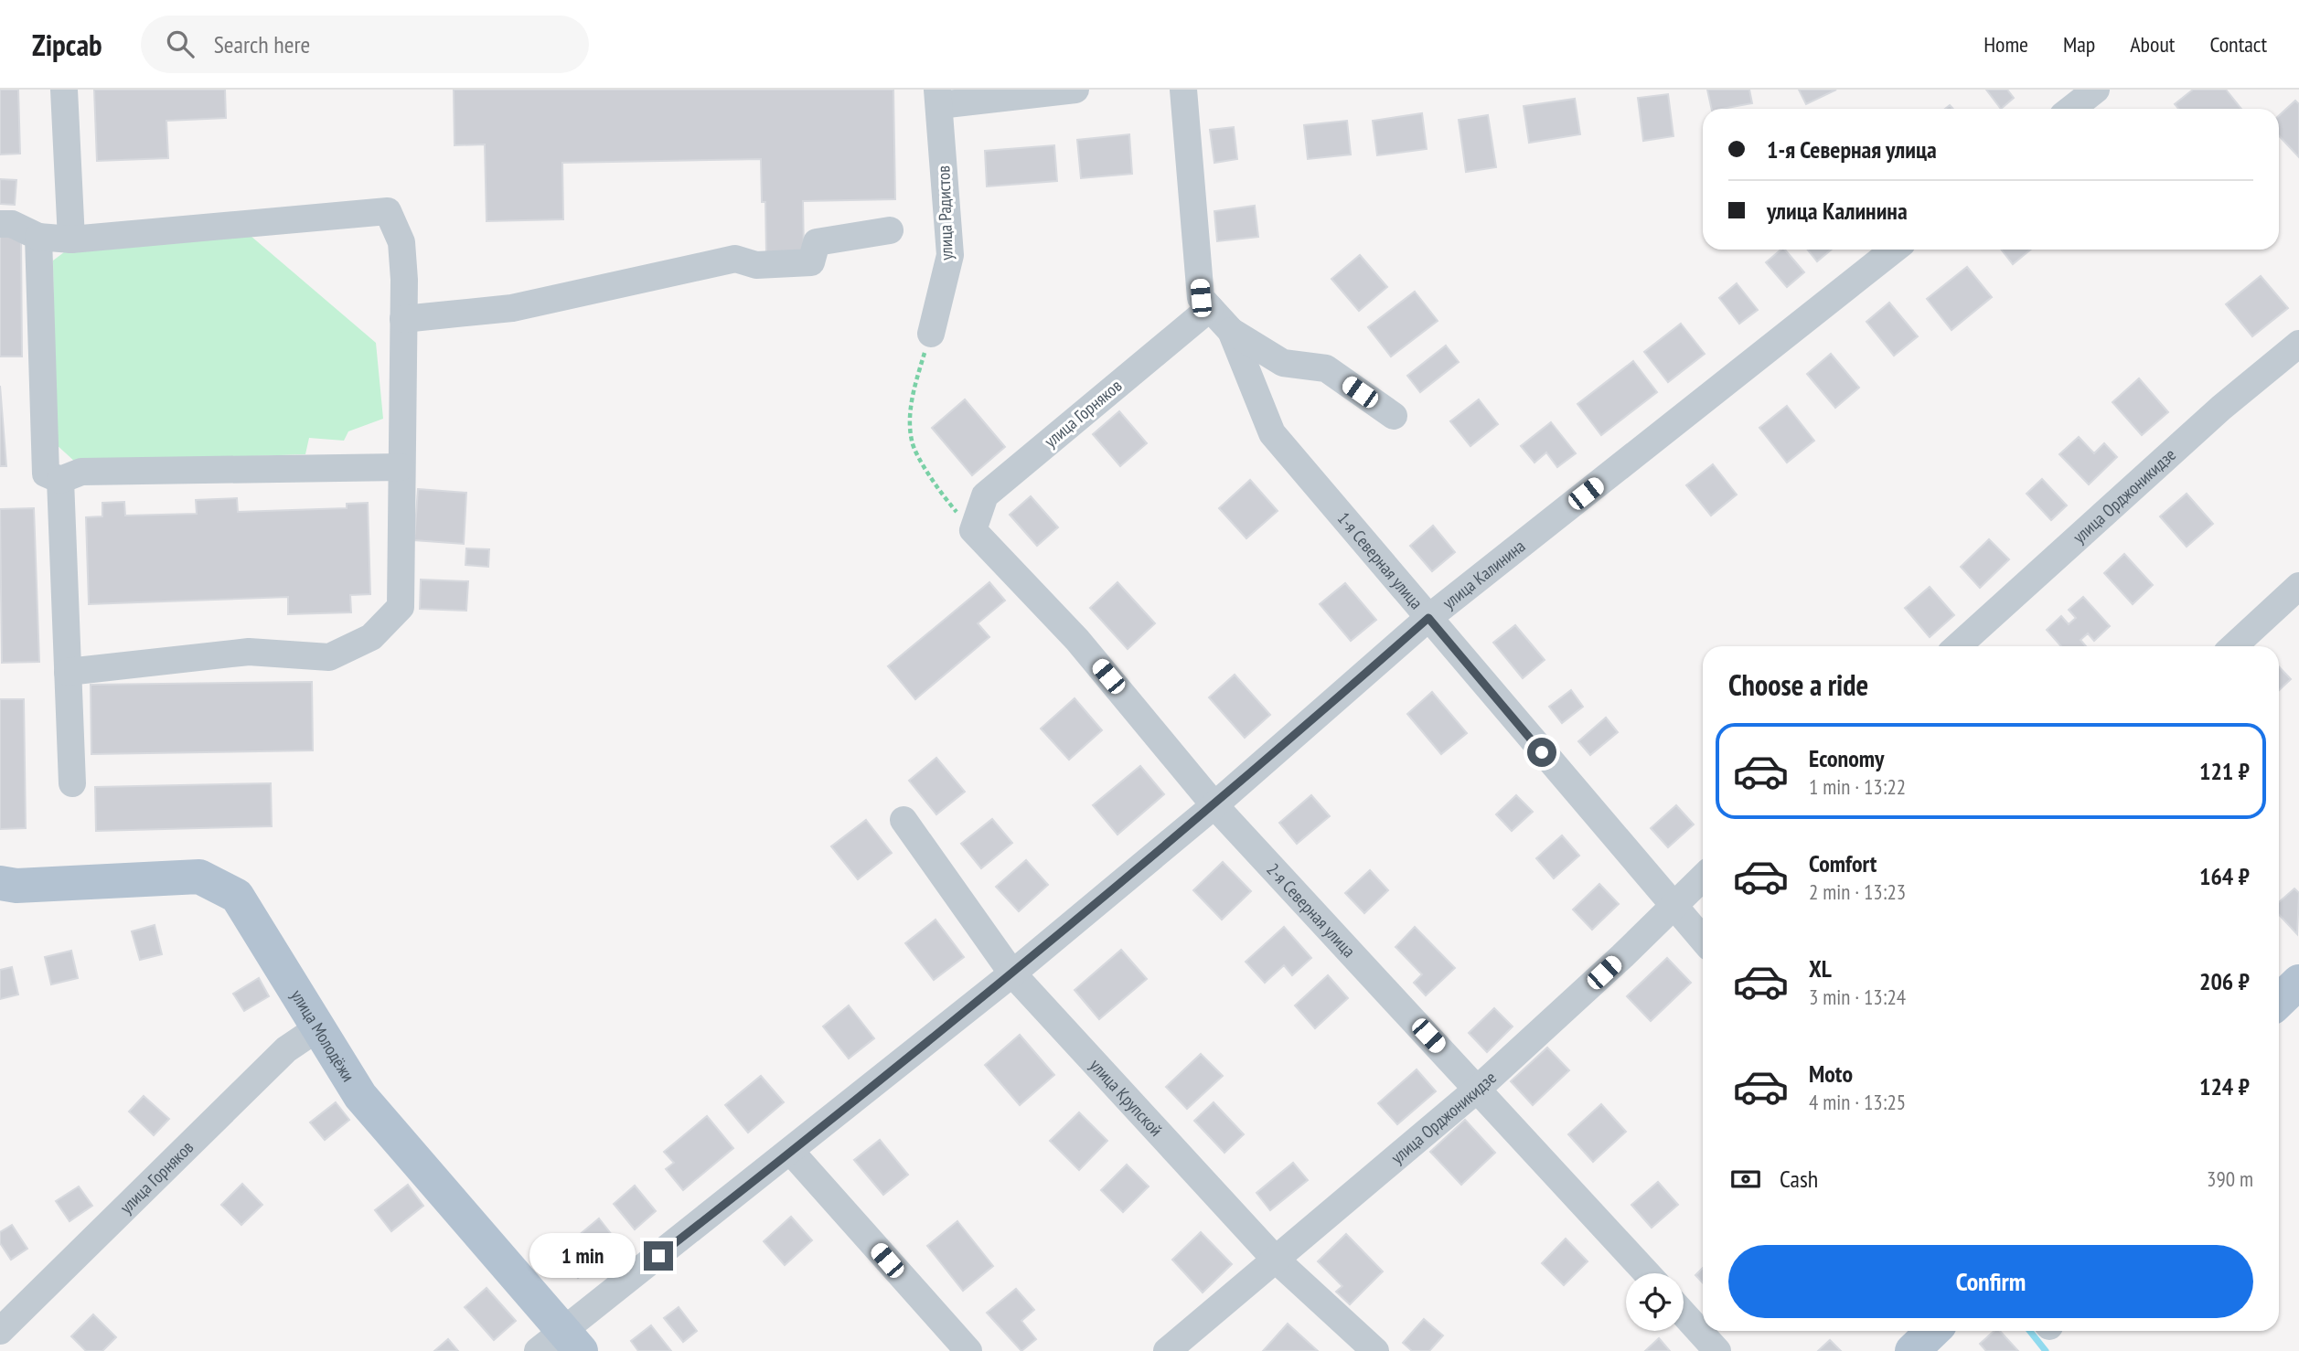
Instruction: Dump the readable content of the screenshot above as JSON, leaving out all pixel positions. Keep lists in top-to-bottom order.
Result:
{
  "streets": {
    "main road": ["улица Молодёжи"],
    "street": [
      "улица Радистов",
      "улица Горняков",
      "улица Орджоникидзе",
      "1-я Северная улица",
      "улица Калинина",
      "2-я Северная улица",
      "улица Крупской"
    ]
  },
  "crossings": [
    ["улица Горняков", "1-я Северная улица"],
    ["улица Горняков", "2-я Северная улица"],
    ["улица Горняков", "улица Молодёжи"],
    ["улица Орджоникидзе", "1-я Северная улица"],
    ["улица Орджоникидзе", "2-я Северная улица"],
    ["улица Орджоникидзе", "улица Крупской"],
    ["1-я Северная улица", "улица Калинина"],
    ["улица Калинина", "2-я Северная улица"],
    ["улица Калинина", "улица Молодёжи"],
    ["улица Калинина", "улица Крупской"]
  ],
  "page": {
    "header": "Zipcab",
    "search": "Search here",
    "nav": [
      "Home",
      "Map",
      "About",
      "Contact"
    ],
    "banner": ["1-я Северная улица", "улица Калинина"],
    "heading": "Choose a ride",
    "list": [
      {
        "name": "Economy",
        "note": "1 min · 13:22",
        "value": "121 ₽"
      },
      {
        "name": "Comfort",
        "note": "2 min · 13:23",
        "value": "164 ₽"
      },
      {
        "name": "XL",
        "note": "3 min · 13:24",
        "value": "206 ₽"
      },
      {
        "name": "Moto",
        "note": "4 min · 13:25",
        "value": "124 ₽"
      }
    ],
    "pay": ["Cash", "390 m"],
    "buttons": "Confirm",
    "bubble": "1 min"
  }
}
